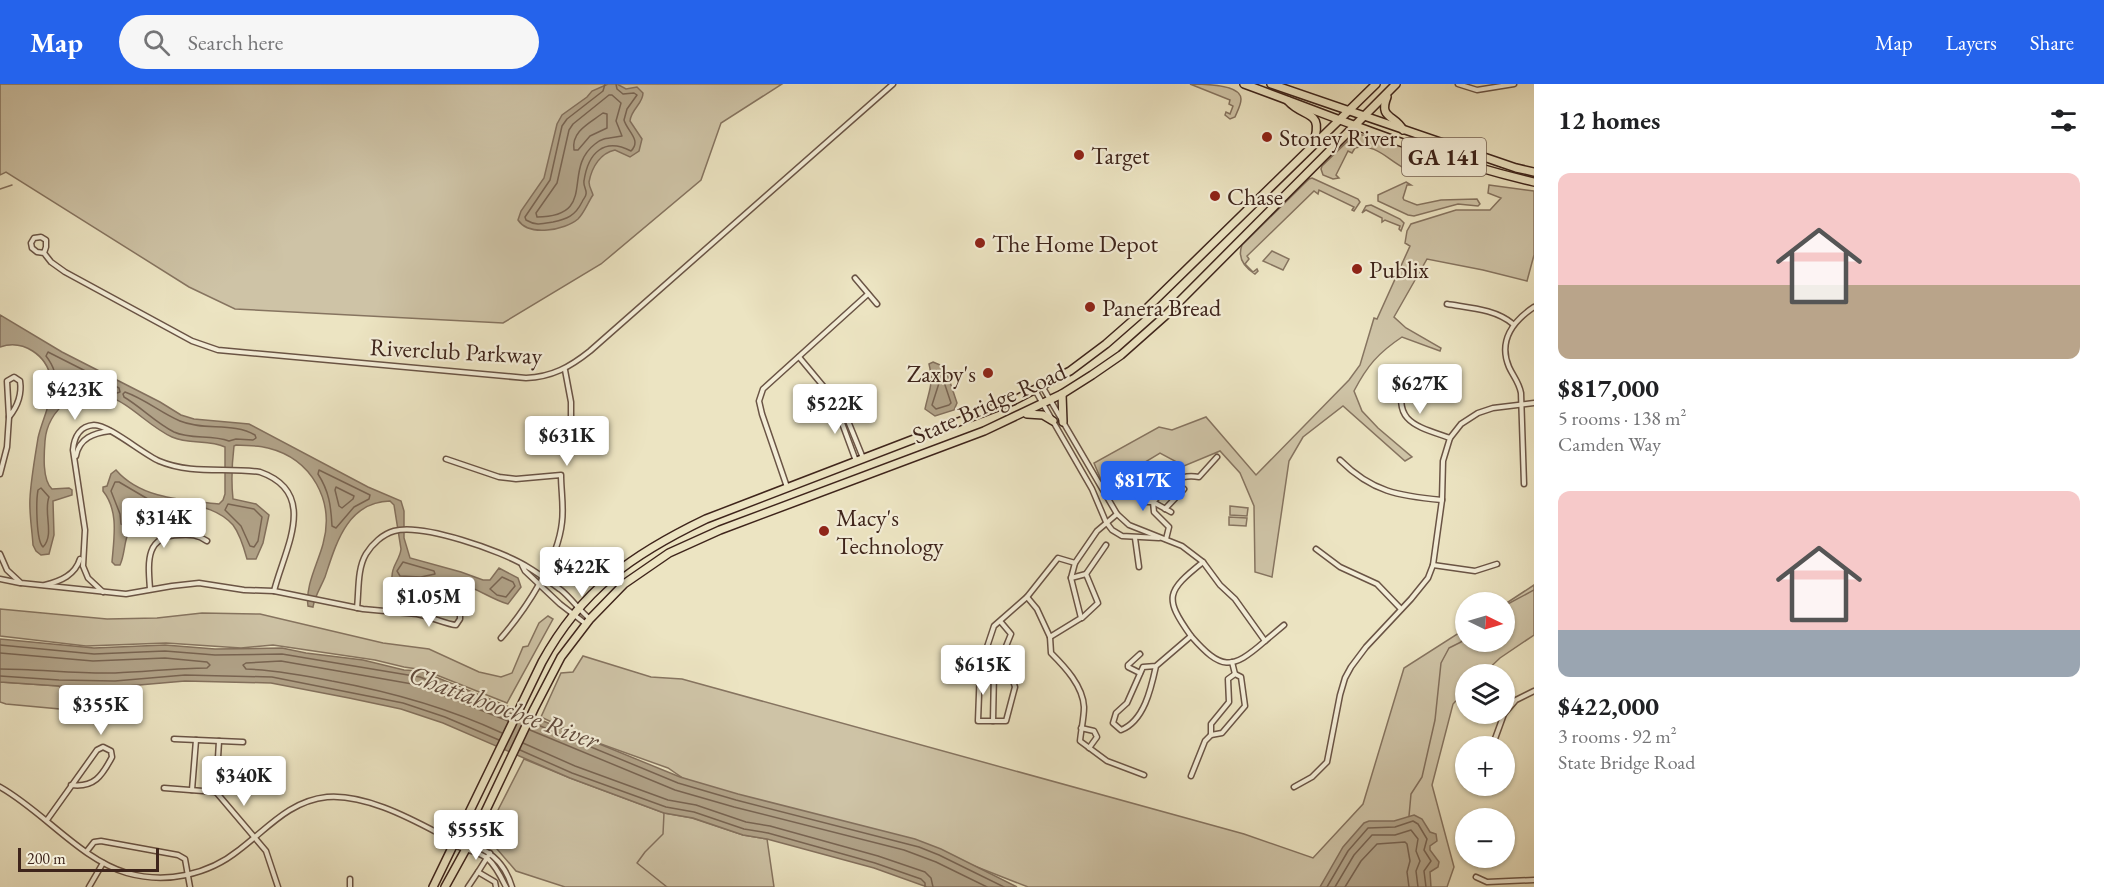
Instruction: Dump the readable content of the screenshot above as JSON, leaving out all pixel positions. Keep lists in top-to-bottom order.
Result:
{
  "streets": {
    "highway": ["GA 141", "State Bridge Road"],
    "street": ["Riverclub Parkway"]
  },
  "crossings": [
    ["GA 141", "State Bridge Road"]
  ],
  "water": ["Chattahoochee River"],
  "places": [
    "Stoney River",
    "Target",
    "Chase",
    "The Home Depot",
    "Publix",
    "Panera Bread",
    "Zaxby's",
    "Macy's Technology"
  ],
  "scale_bar": "200 m",
  "north": "right",
  "page": {
    "header": "Map",
    "search": "Search here",
    "nav": ["Map", "Layers", "Share"],
    "heading": "12 homes",
    "list": [
      {
        "name": "$817,000",
        "note": "5 rooms · 138 m² · Camden Way"
      },
      {
        "name": "$422,000",
        "note": "3 rooms · 92 m² · State Bridge Road"
      }
    ],
    "price": [
      "$627K",
      "$423K",
      "$522K",
      "$631K",
      "$817K",
      "$314K",
      "$422K",
      "$1.05M",
      "$615K",
      "$355K",
      "$340K",
      "$555K"
    ],
    "map_buttons": ["+", "−"],
    "scale": "200 m"
  }
}
